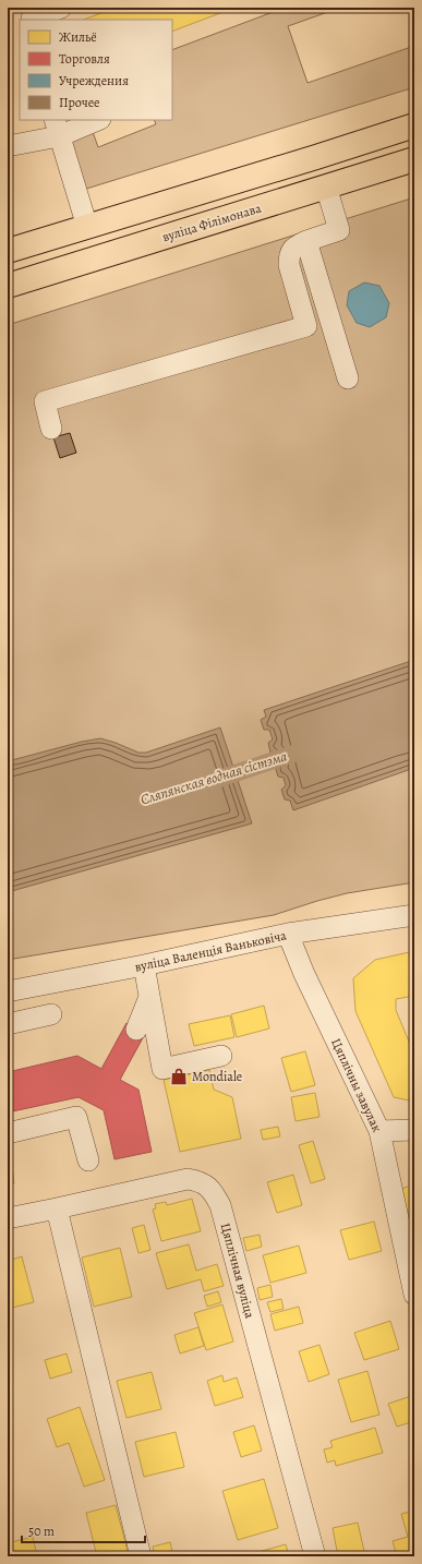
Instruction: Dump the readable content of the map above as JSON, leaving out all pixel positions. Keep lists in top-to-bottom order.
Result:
{
  "streets": {
    "main road": ["вуліца Філімонава"],
    "street": ["вуліца Валенція Ваньковіча", "Цяплічны завулак", "Цяплічная вуліца"]
  },
  "crossings": [
    ["вуліца Валенція Ваньковіча", "Цяплічны завулак"]
  ],
  "water": ["Сляпянская водная сістэма"],
  "places": {
    "shop": ["Mondiale"]
  },
  "legend": [
    "Жильё",
    "Торговля",
    "Учреждения",
    "Прочее"
  ],
  "scale_bar": "50 m"
}
